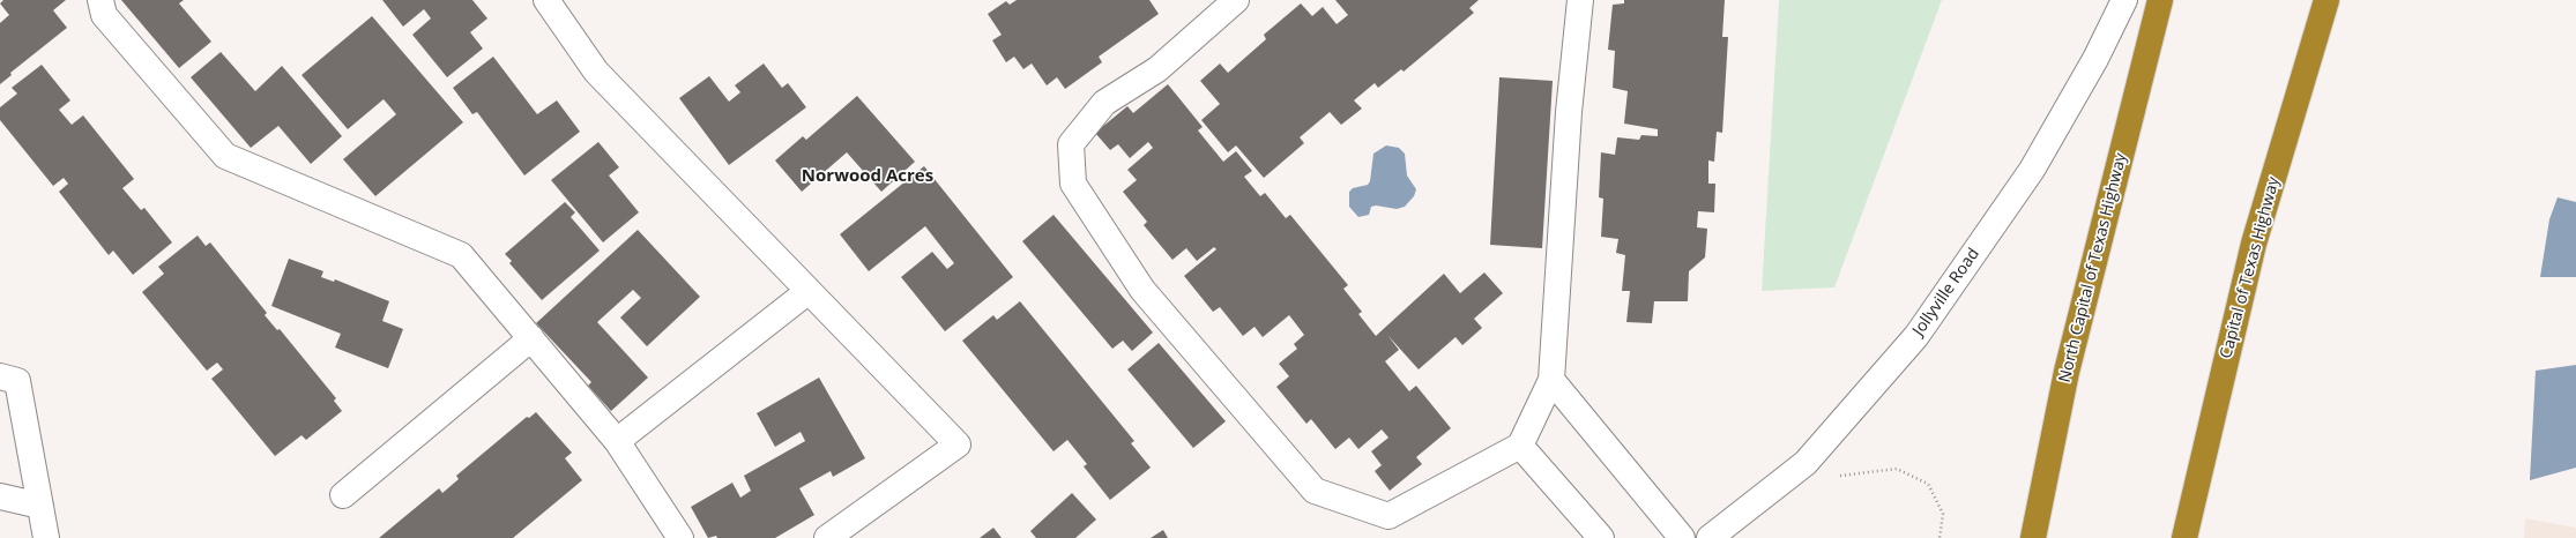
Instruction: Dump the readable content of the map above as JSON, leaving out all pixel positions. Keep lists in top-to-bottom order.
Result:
{
  "streets": {
    "highway": ["North Capital of Texas Highway", "Capital of Texas Highway"],
    "street": ["Jollyville Road"]
  },
  "districts": ["Norwood Acres"]
}
